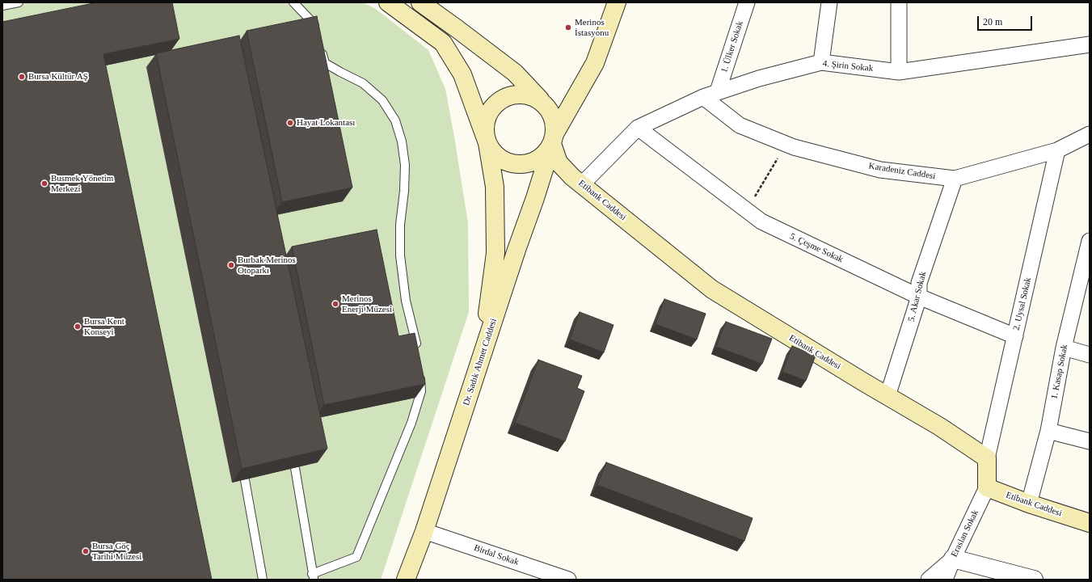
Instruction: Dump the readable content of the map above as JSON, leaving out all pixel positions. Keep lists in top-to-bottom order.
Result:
{
  "streets": {
    "main road": ["Etibank Caddesi", "Dr. Sadık Ahmet Caddesi"],
    "street": [
      "1. Ülker Sokak",
      "4. Şirin Sokak",
      "Karadeniz Caddesi",
      "5. Çeşme Sokak",
      "5. Akar Sokak",
      "2. Uysal Sokak",
      "1. Kasap Sokak",
      "Eraslan Sokak",
      "Birdal Sokak"
    ]
  },
  "crossings": [
    ["1. Ülker Sokak", "4. Şirin Sokak"],
    ["4. Şirin Sokak", "Karadeniz Caddesi"],
    ["4. Şirin Sokak", "Etibank Caddesi"],
    ["4. Şirin Sokak", "5. Çeşme Sokak"],
    ["Karadeniz Caddesi", "5. Akar Sokak"],
    ["Karadeniz Caddesi", "2. Uysal Sokak"],
    ["Etibank Caddesi", "5. Akar Sokak"],
    ["Etibank Caddesi", "2. Uysal Sokak"],
    ["Etibank Caddesi", "Dr. Sadık Ahmet Caddesi"],
    ["Etibank Caddesi", "1. Kasap Sokak"],
    ["Etibank Caddesi", "Eraslan Sokak"],
    ["5. Çeşme Sokak", "5. Akar Sokak"],
    ["5. Çeşme Sokak", "2. Uysal Sokak"],
    ["Dr. Sadık Ahmet Caddesi", "Birdal Sokak"]
  ],
  "places": [
    "Merinos İstasyonu",
    "Bursa Kültür AŞ",
    "Hayat Lokantası",
    "Busmek Yönetim Merkezi",
    "Burbak Merinos Otoparkı",
    "Merinos Enerji Müzesi",
    "Bursa Kent Konseyi",
    "Bursa Göç Tarihi Müzesi"
  ],
  "scale_bar": "20 m"
}
